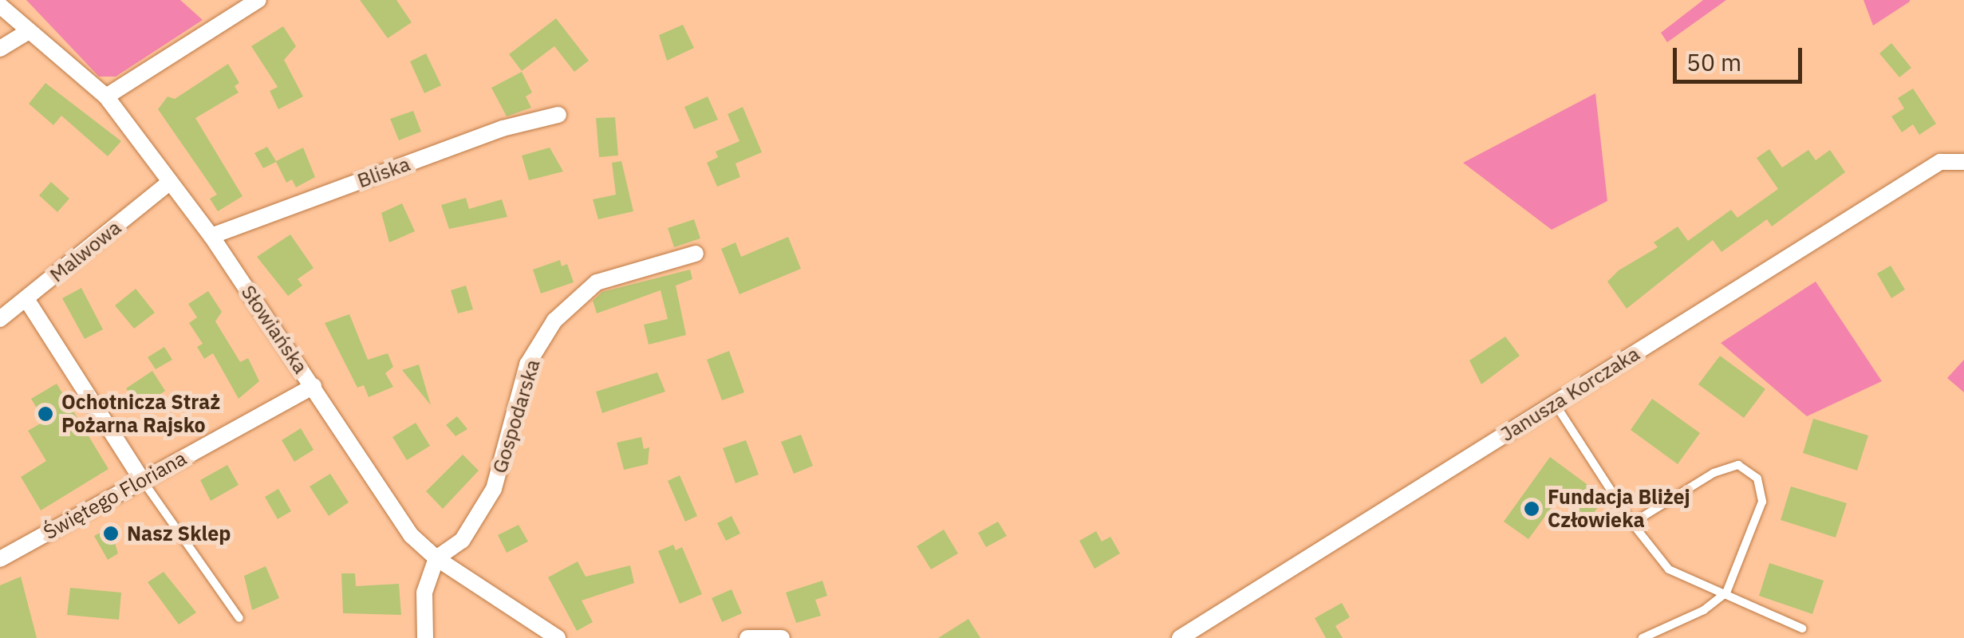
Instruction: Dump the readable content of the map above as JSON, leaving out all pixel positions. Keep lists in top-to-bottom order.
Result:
{
  "streets": {
    "street": [
      "Bliska",
      "Malwowa",
      "Słowiańska",
      "Janusza Korczaka",
      "Gospodarska",
      "Świętego Floriana"
    ]
  },
  "crossings": [
    ["Bliska", "Słowiańska"],
    ["Malwowa", "Słowiańska"],
    ["Słowiańska", "Gospodarska"],
    ["Słowiańska", "Świętego Floriana"]
  ],
  "places": ["Ochotnicza Straż Pożarna Rajsko", "Fundacja Bliżej Człowieka", "Nasz Sklep"],
  "scale_bar": "50 m"
}
